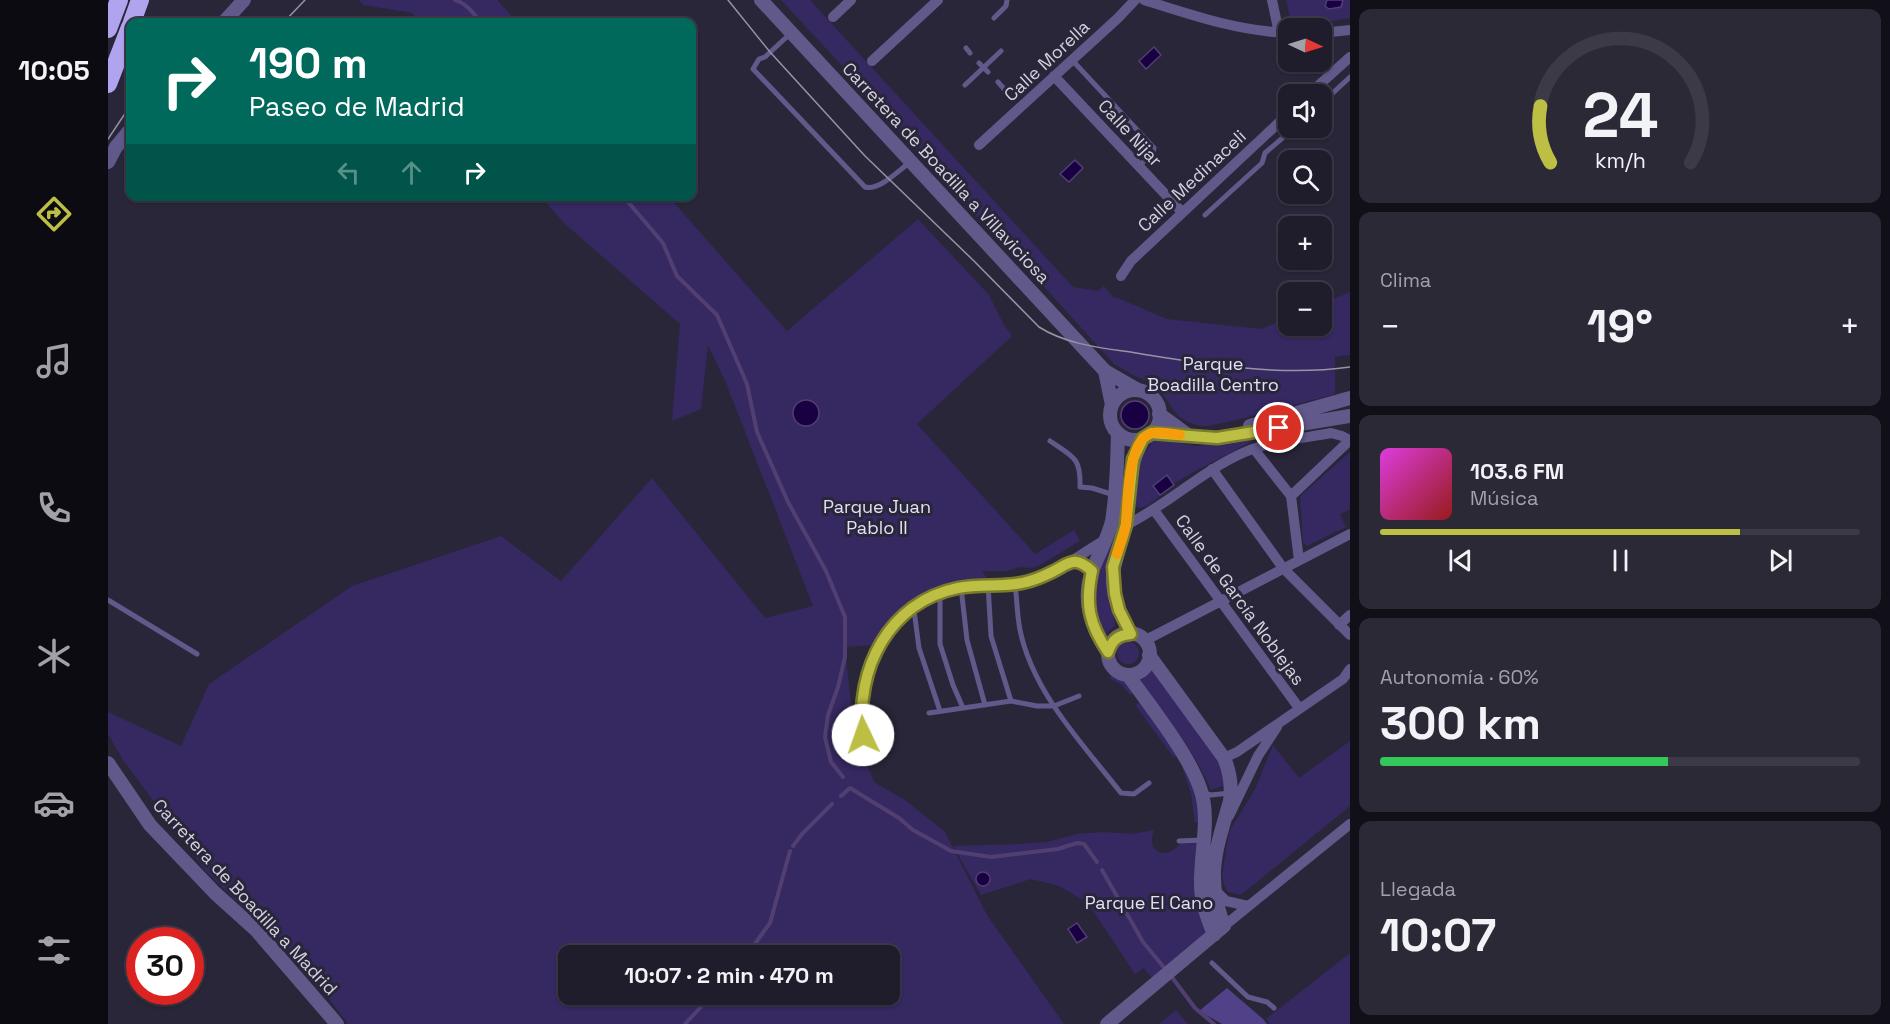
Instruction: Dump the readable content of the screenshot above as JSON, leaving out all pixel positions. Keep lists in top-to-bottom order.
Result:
{
  "streets": {
    "street": [
      "Calle Morella",
      "Calle Nijar",
      "Carretera de Boadilla a Villaviciosa",
      "Calle Medinaceli",
      "Calle de García Noblejas",
      "Carretera de Boadilla a Madrid"
    ]
  },
  "crossings": [
    ["Calle Morella", "Calle Nijar"],
    ["Calle Nijar", "Calle Medinaceli"]
  ],
  "parks": ["Parque Boadilla Centro", "Parque Juan Pablo II", "Parque El Cano"],
  "north": "right",
  "page": {
    "tabs": "10:05",
    "map_buttons": ["+", "−"],
    "turn": ["190 m", "Paseo de Madrid"],
    "tile": [
      "Clima",
      ["Autonomía · 60%", "300 km"],
      ["Llegada", "10:07"]
    ],
    "heat": ["−", "19°", "+"],
    "song": ["103.6 FM", "Música"],
    "limit": "30",
    "trip": "10:07 · 2 min · 470 m",
    "gauge": ["24", "km/h"]
  }
}
